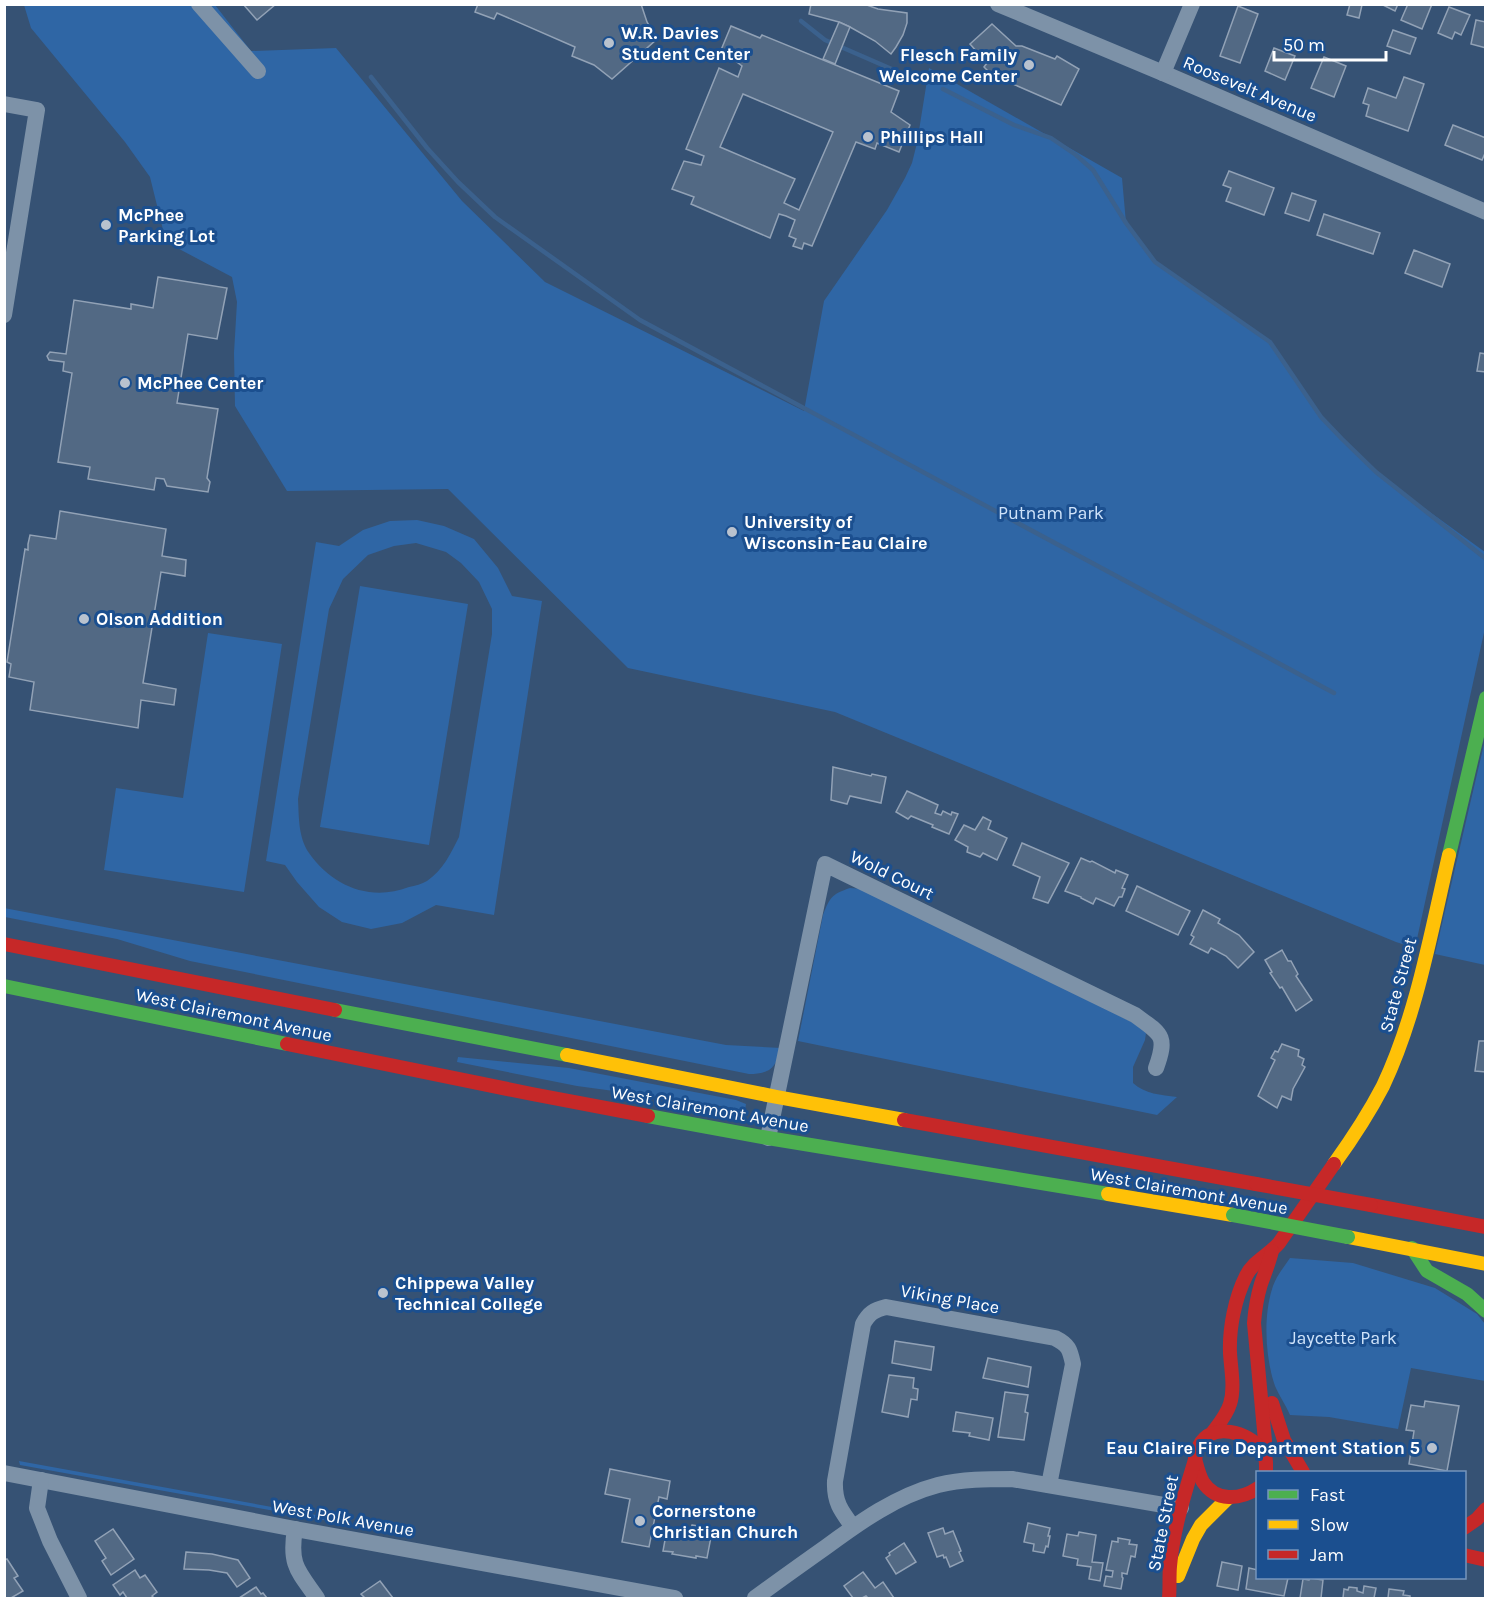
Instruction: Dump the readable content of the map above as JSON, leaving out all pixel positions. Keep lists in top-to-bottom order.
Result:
{
  "streets": {
    "main road": ["State Street", "West Clairemont Avenue"],
    "street": [
      "Roosevelt Avenue",
      "Wold Court",
      "Viking Place",
      "West Polk Avenue"
    ]
  },
  "crossings": [
    ["Wold Court", "West Clairemont Avenue"]
  ],
  "parks": ["Putnam Park", "Jaycette Park"],
  "places": [
    "W.R. Davies Student Center",
    "Flesch Family Welcome Center",
    "Phillips Hall",
    "McPhee Parking Lot",
    "McPhee Center",
    "University of Wisconsin-Eau Claire",
    "Olson Addition",
    "Chippewa Valley Technical College",
    "Eau Claire Fire Department Station 5",
    "Cornerstone Christian Church"
  ],
  "legend": ["Fast", "Slow", "Jam"],
  "scale_bar": "50 m"
}
